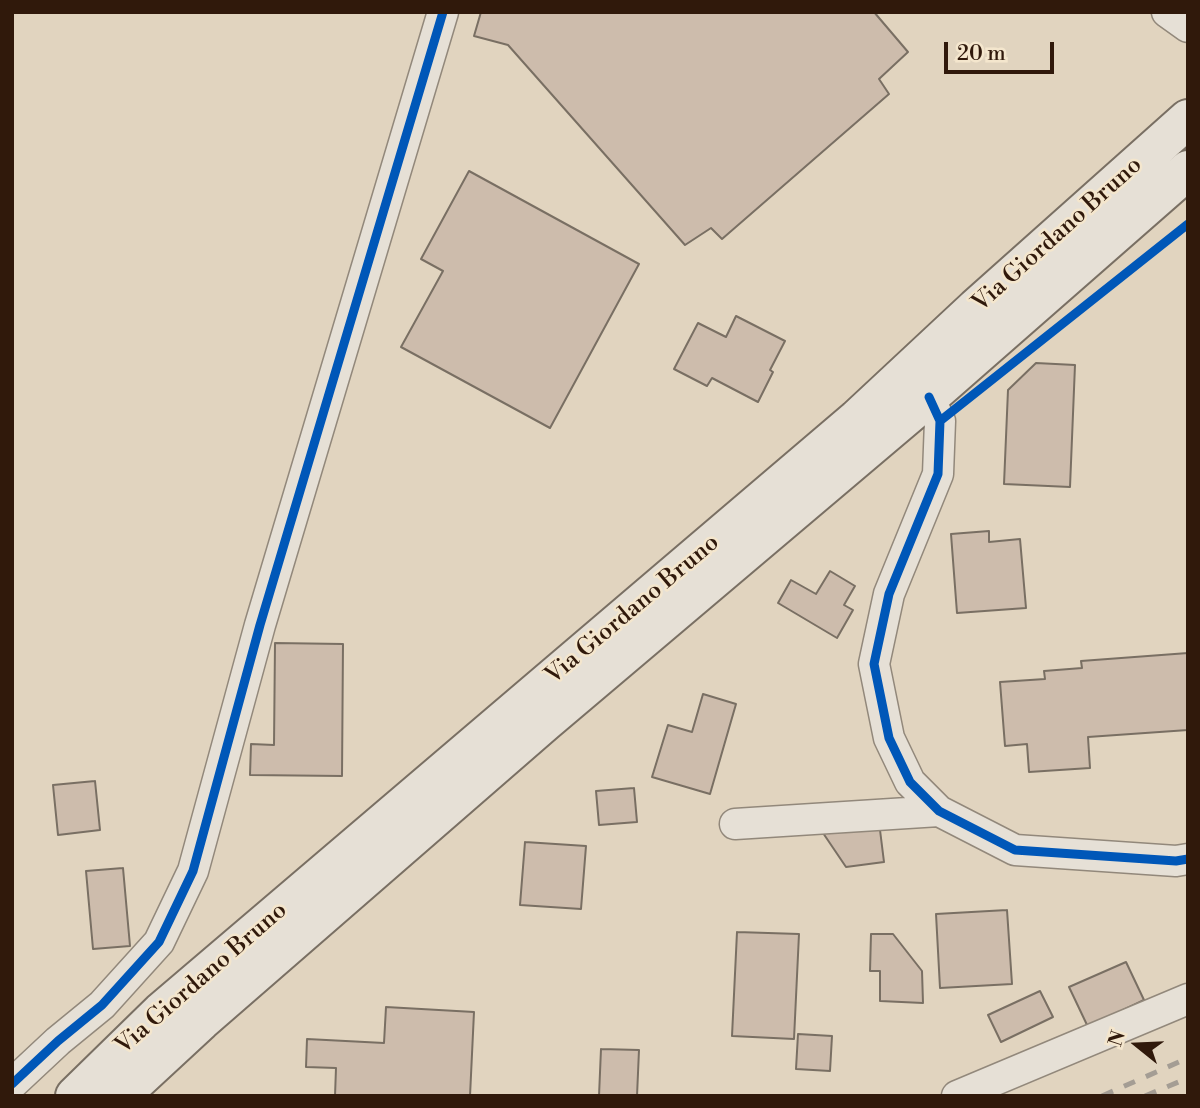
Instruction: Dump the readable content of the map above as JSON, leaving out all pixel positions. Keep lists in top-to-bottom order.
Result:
{
  "streets": {
    "main road": ["Via Giordano Bruno"]
  },
  "scale_bar": "20 m",
  "north": "left"
}
